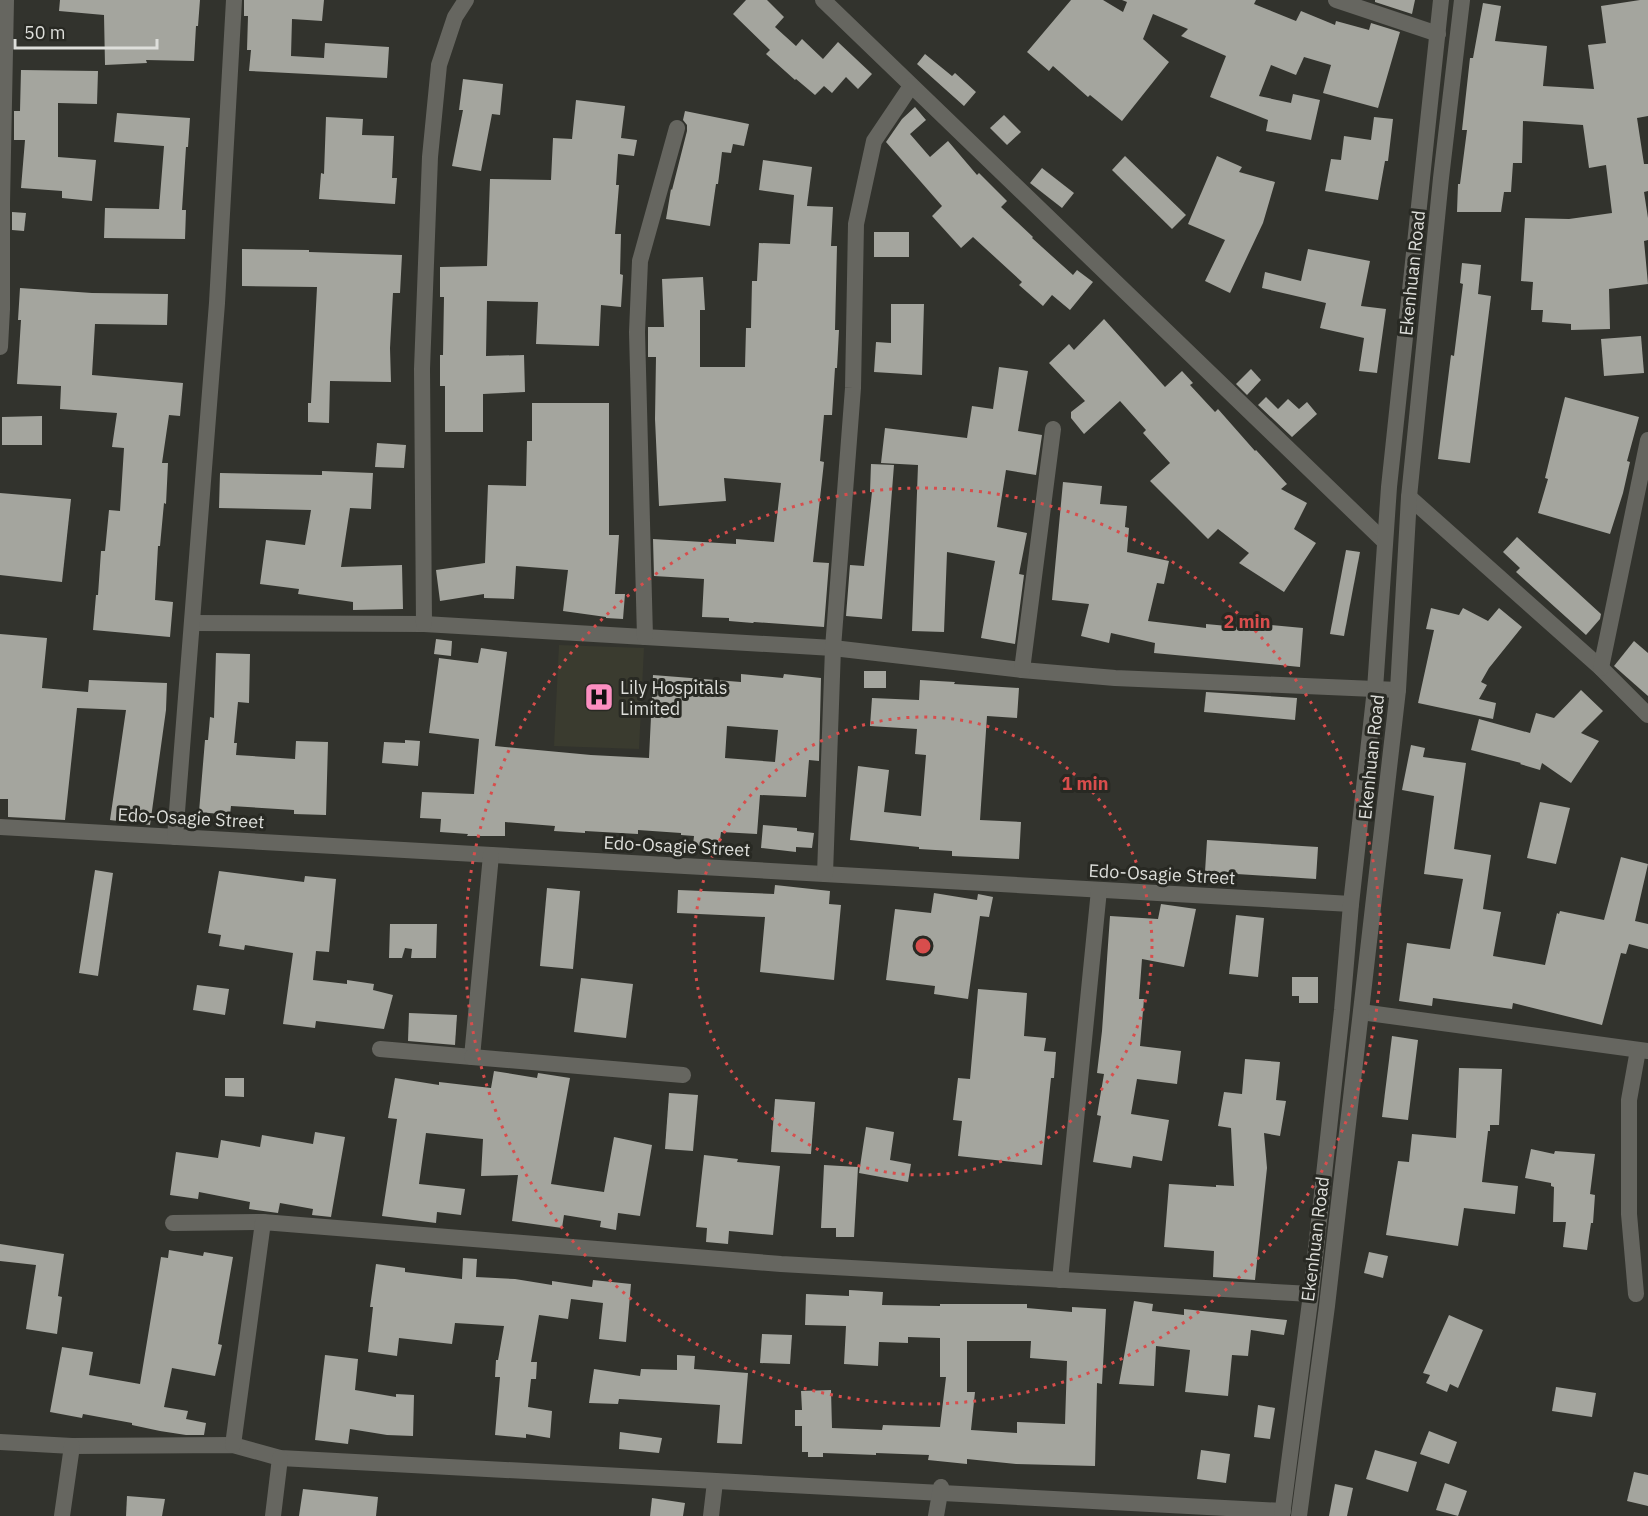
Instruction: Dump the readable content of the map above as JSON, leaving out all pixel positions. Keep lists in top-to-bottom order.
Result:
{
  "streets": {
    "street": ["Ekenhuan Road", "Edo-Osagie Street"]
  },
  "crossings": [
    ["Ekenhuan Road", "Edo-Osagie Street"]
  ],
  "places": {
    "hospital": ["Lily Hospitals Limited"]
  },
  "scale_bar": "50 m",
  "rings": ["2 min", "1 min"]
}
